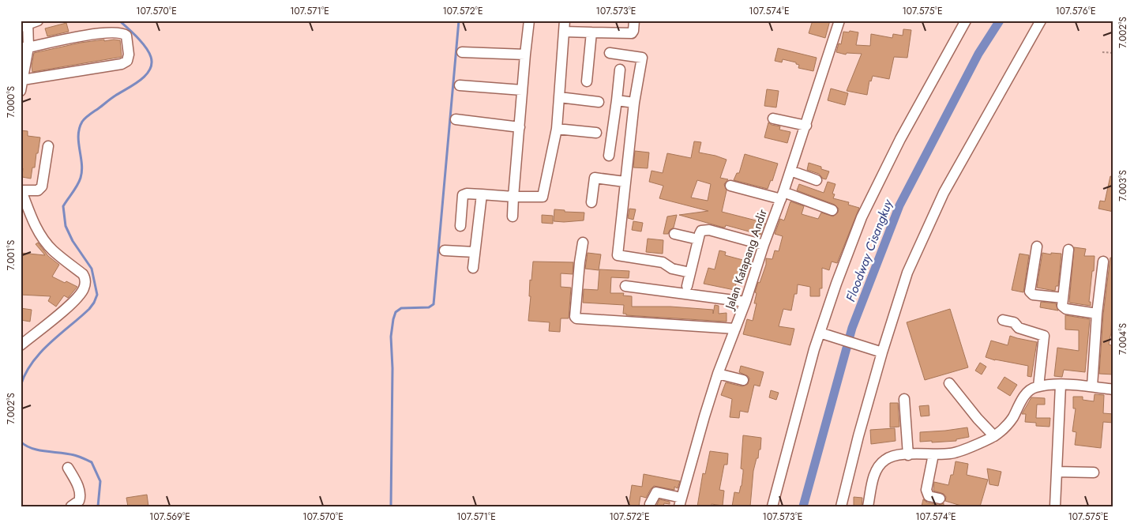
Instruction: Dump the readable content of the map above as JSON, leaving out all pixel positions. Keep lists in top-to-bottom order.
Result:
{
  "streets": {
    "street": ["Jalan Katapang Andir"]
  },
  "water": ["Floodway Cisangkuy"],
  "coordinates": [
    "107.570°E",
    "107.571°E",
    "107.572°E",
    "107.573°E",
    "107.574°E",
    "107.575°E",
    "107.576°E",
    "7.002°S",
    "7.000°S",
    "7.003°S",
    "7.001°S",
    "7.004°S",
    "107.569°E"
  ]
}
